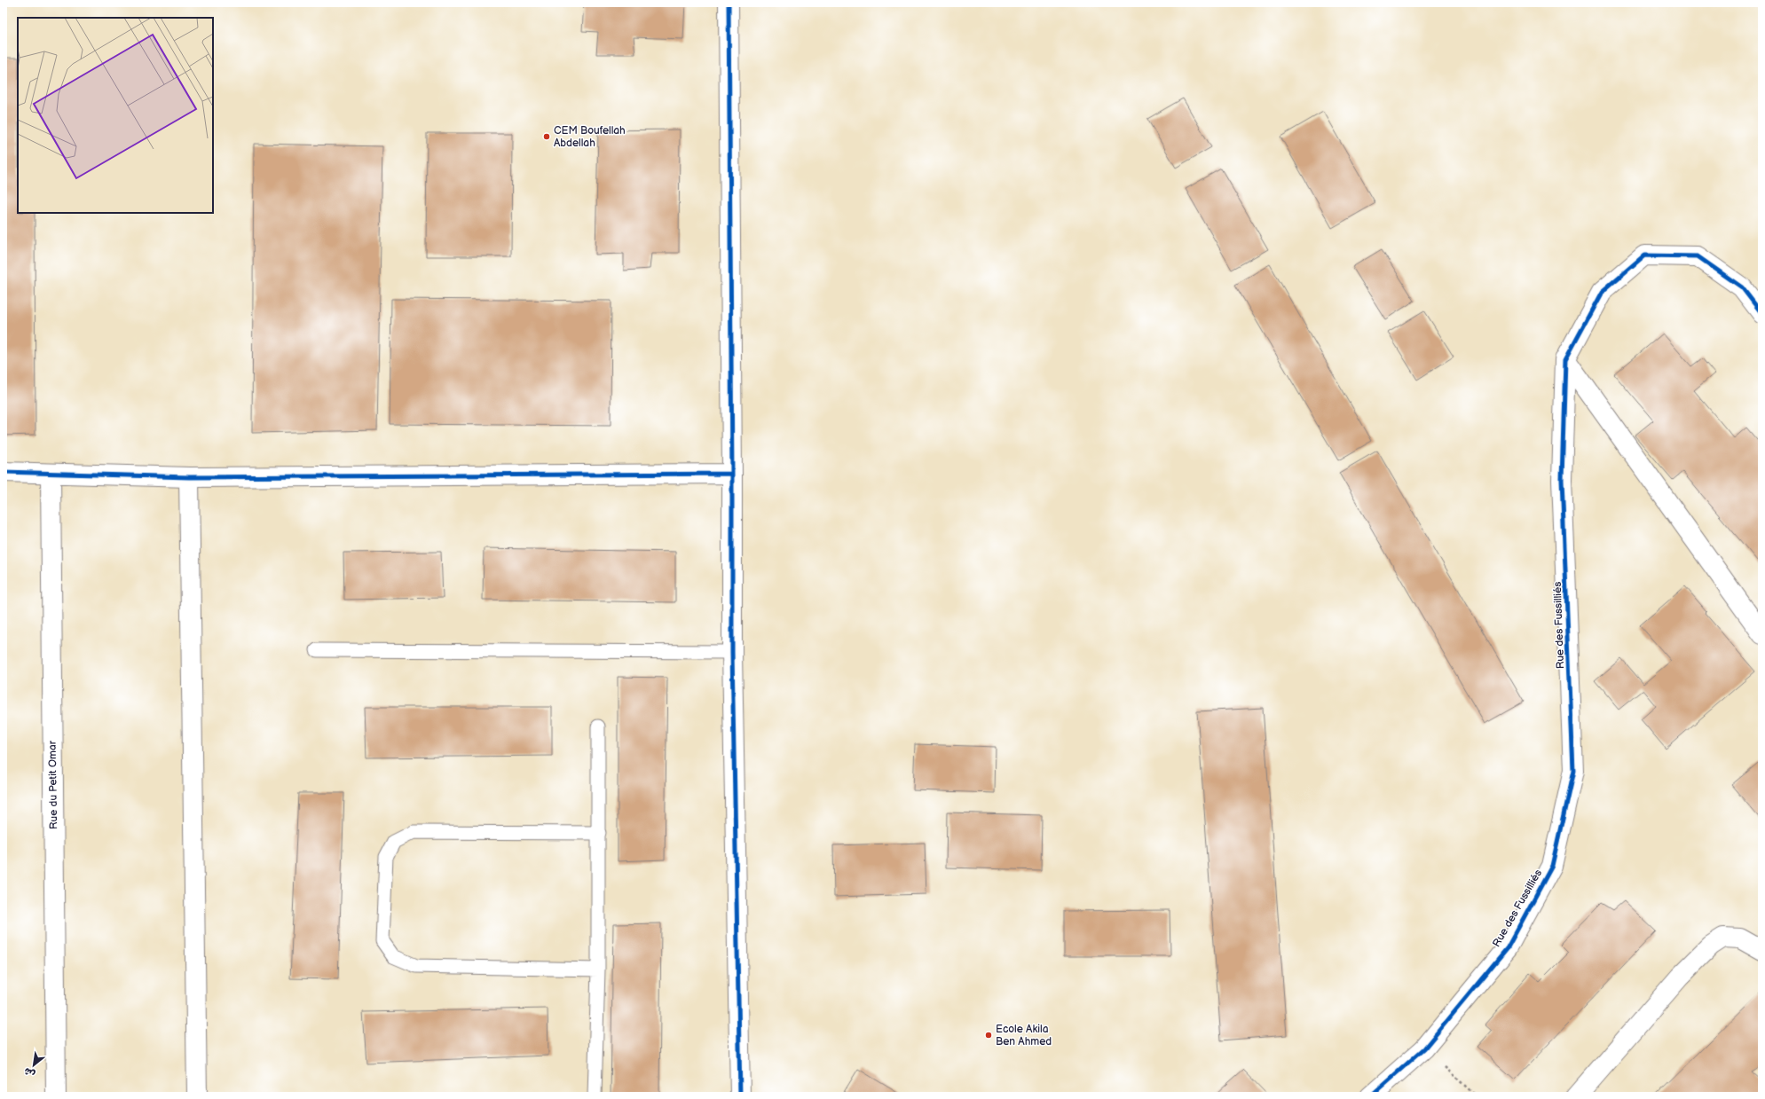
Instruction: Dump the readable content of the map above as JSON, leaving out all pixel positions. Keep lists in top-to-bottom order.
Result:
{
  "streets": {
    "street": ["Rue des Fussilliés", "Rue du Petit Omar"]
  },
  "places": ["CEM Boufellah Abdellah", "Ecole Akila Ben Ahmed"],
  "north": "bottom left"
}
